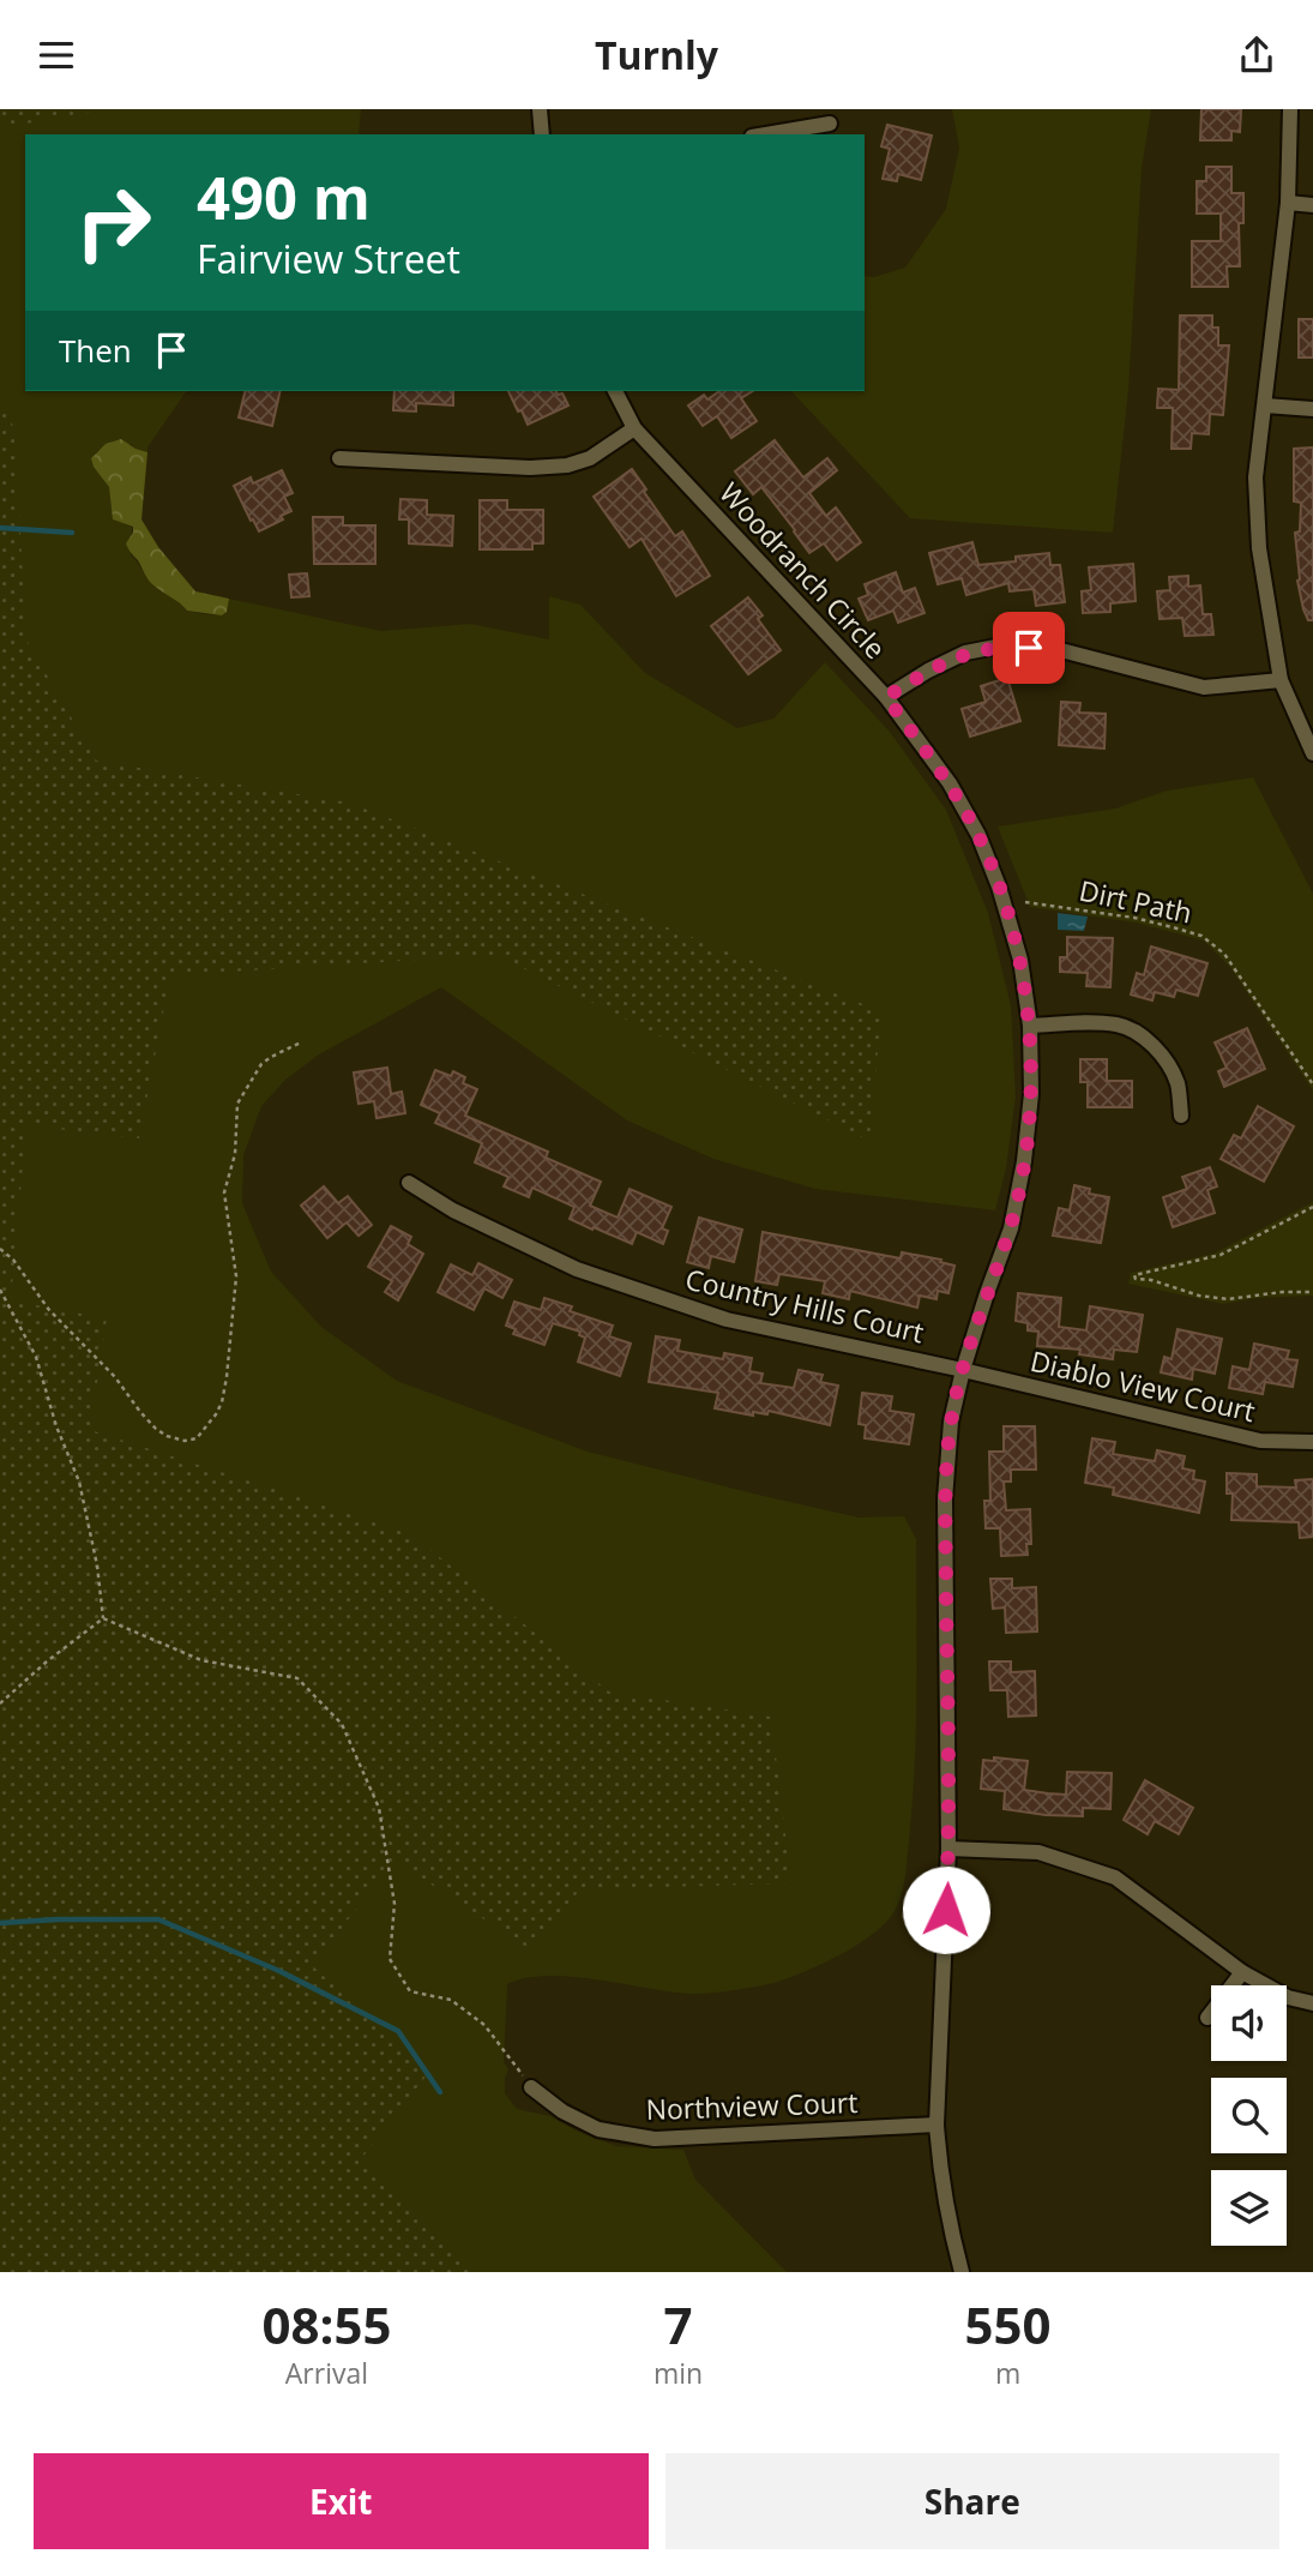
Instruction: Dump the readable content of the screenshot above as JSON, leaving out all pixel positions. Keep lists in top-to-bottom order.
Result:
{
  "streets": {
    "street": [
      "Woodranch Circle",
      "Country Hills Court",
      "Diablo View Court",
      "Northview Court"
    ],
    "path": ["Dirt Path"]
  },
  "crossings": [
    ["Woodranch Circle", "Country Hills Court"],
    ["Woodranch Circle", "Diablo View Court"],
    ["Woodranch Circle", "Northview Court"],
    ["Country Hills Court", "Diablo View Court"]
  ],
  "page": {
    "header": "Turnly",
    "turn": ["490 m", "Fairview Street"],
    "then": "Then",
    "eta": [
      "08:55",
      "Arrival",
      "7",
      "min",
      "550",
      "m"
    ],
    "buttons": ["Exit", "Share"]
  }
}
